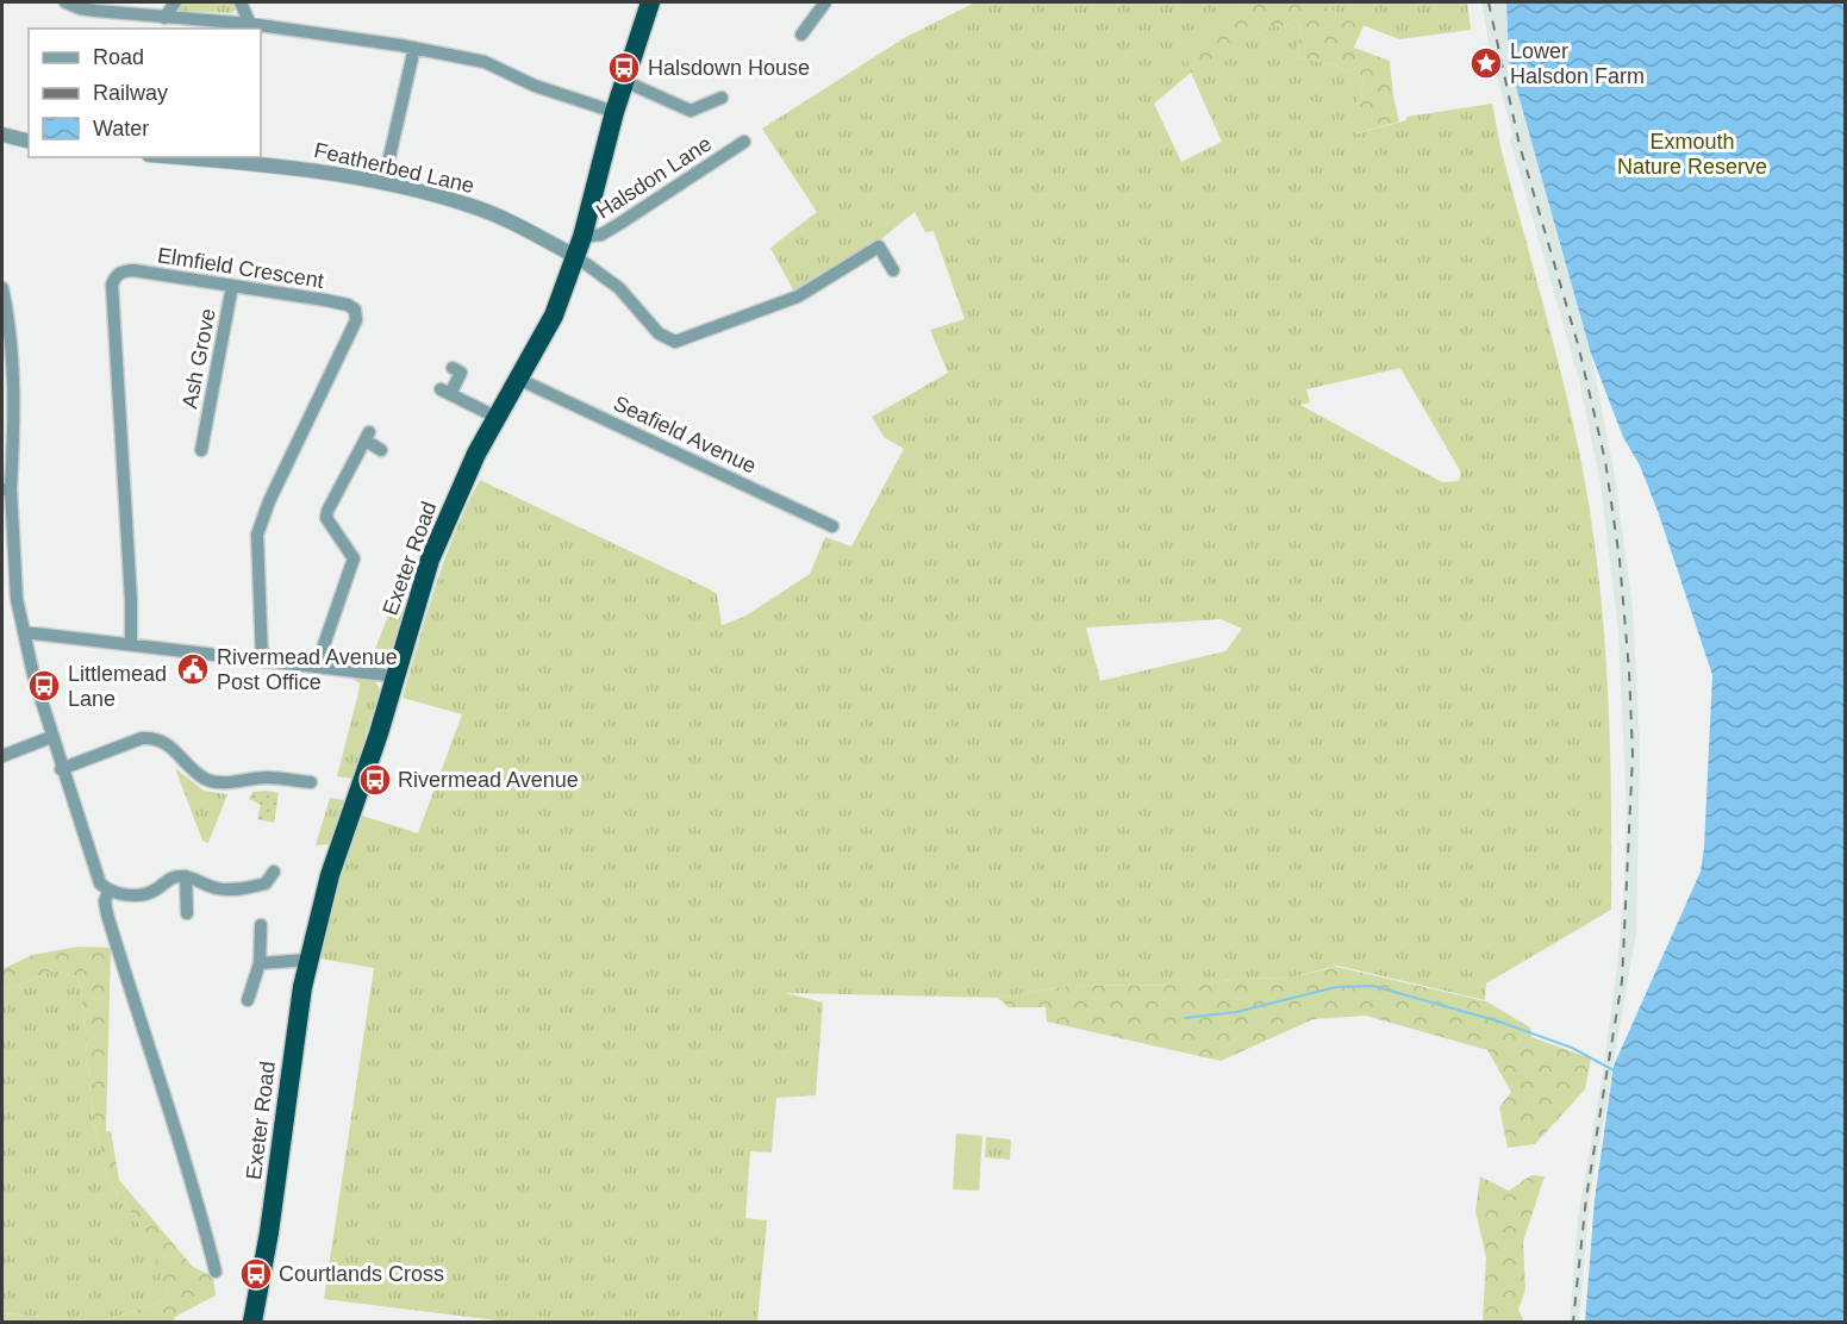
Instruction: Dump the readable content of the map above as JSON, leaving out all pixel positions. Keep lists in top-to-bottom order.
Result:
{
  "streets": {
    "highway": ["Exeter Road"],
    "street": [
      "Featherbed Lane",
      "Halsdon Lane",
      "Elmfield Crescent",
      "Ash Grove",
      "Seafield Avenue"
    ]
  },
  "crossings": [
    ["Featherbed Lane", "Halsdon Lane"],
    ["Featherbed Lane", "Exeter Road"],
    ["Halsdon Lane", "Exeter Road"],
    ["Elmfield Crescent", "Ash Grove"],
    ["Seafield Avenue", "Exeter Road"]
  ],
  "parks": ["Exmouth Nature Reserve"],
  "places": {
    "place": ["Lower Halsdon Farm"],
    "bus stop": [
      "Halsdown House",
      "Littlemead Lane",
      "Rivermead Avenue",
      "Courtlands Cross"
    ],
    "public building": ["Rivermead Avenue Post Office"]
  },
  "legend": ["Road", "Railway", "Water"]
}
